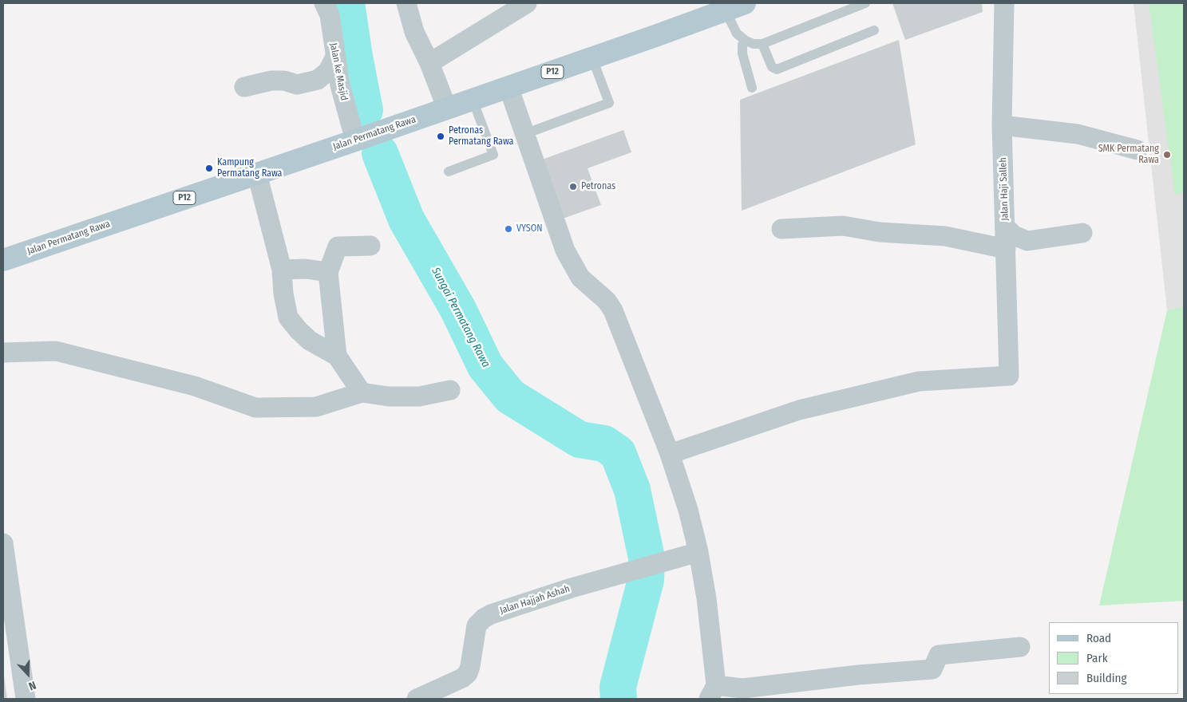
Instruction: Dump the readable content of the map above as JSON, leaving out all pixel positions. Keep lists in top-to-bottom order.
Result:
{
  "streets": {
    "main road": ["P12", "Jalan Permatang Rawa"],
    "street": ["Jalan ke Masjid", "Jalan Haji Salleh", "Jalan Hajjah Ashah"]
  },
  "crossings": [
    ["Jalan ke Masjid", "Jalan Permatang Rawa"]
  ],
  "water": ["Sungai Permatang Rawa"],
  "places": [
    "Petronas Permatang Rawa",
    "SMK Permatang Rawa",
    "Kampung Permatang Rawa",
    "Petronas",
    "VYSON"
  ],
  "legend": ["Road", "Park", "Building"],
  "north": "bottom"
}
